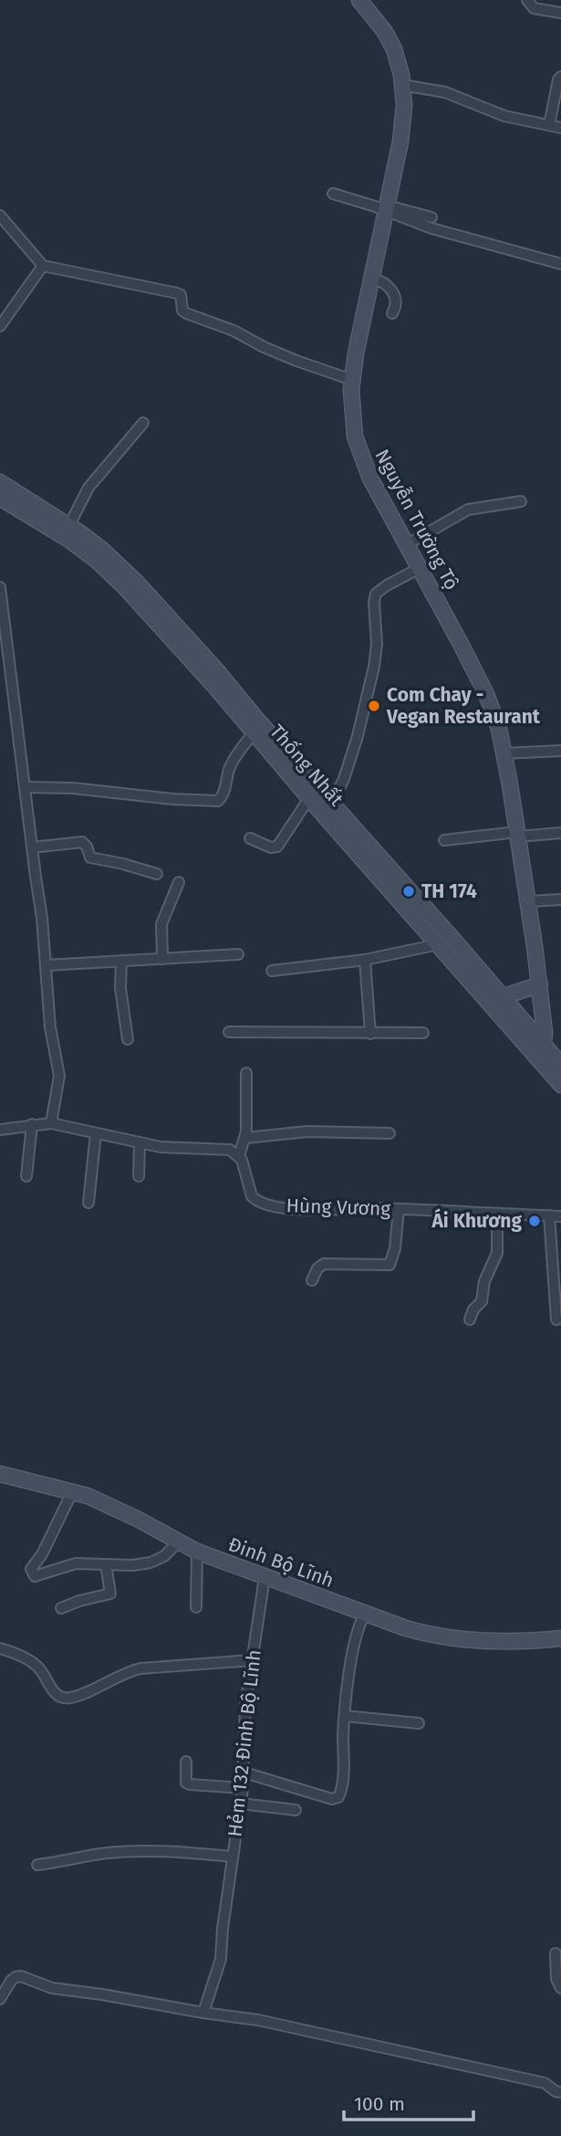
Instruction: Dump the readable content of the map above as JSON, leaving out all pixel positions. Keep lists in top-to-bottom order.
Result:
{
  "streets": {
    "street": [
      "Nguyễn Trường Tộ",
      "Thống Nhất",
      "Hùng Vương",
      "Đinh Bộ Lĩnh",
      "Hẻm 132 Đinh Bộ Lĩnh"
    ]
  },
  "crossings": [
    ["Nguyễn Trường Tộ", "Thống Nhất"],
    ["Đinh Bộ Lĩnh", "Hẻm 132 Đinh Bộ Lĩnh"]
  ],
  "places": ["Com Chay - Vegan Restaurant", "TH 174", "Ái Khương"],
  "scale_bar": "100 m"
}
